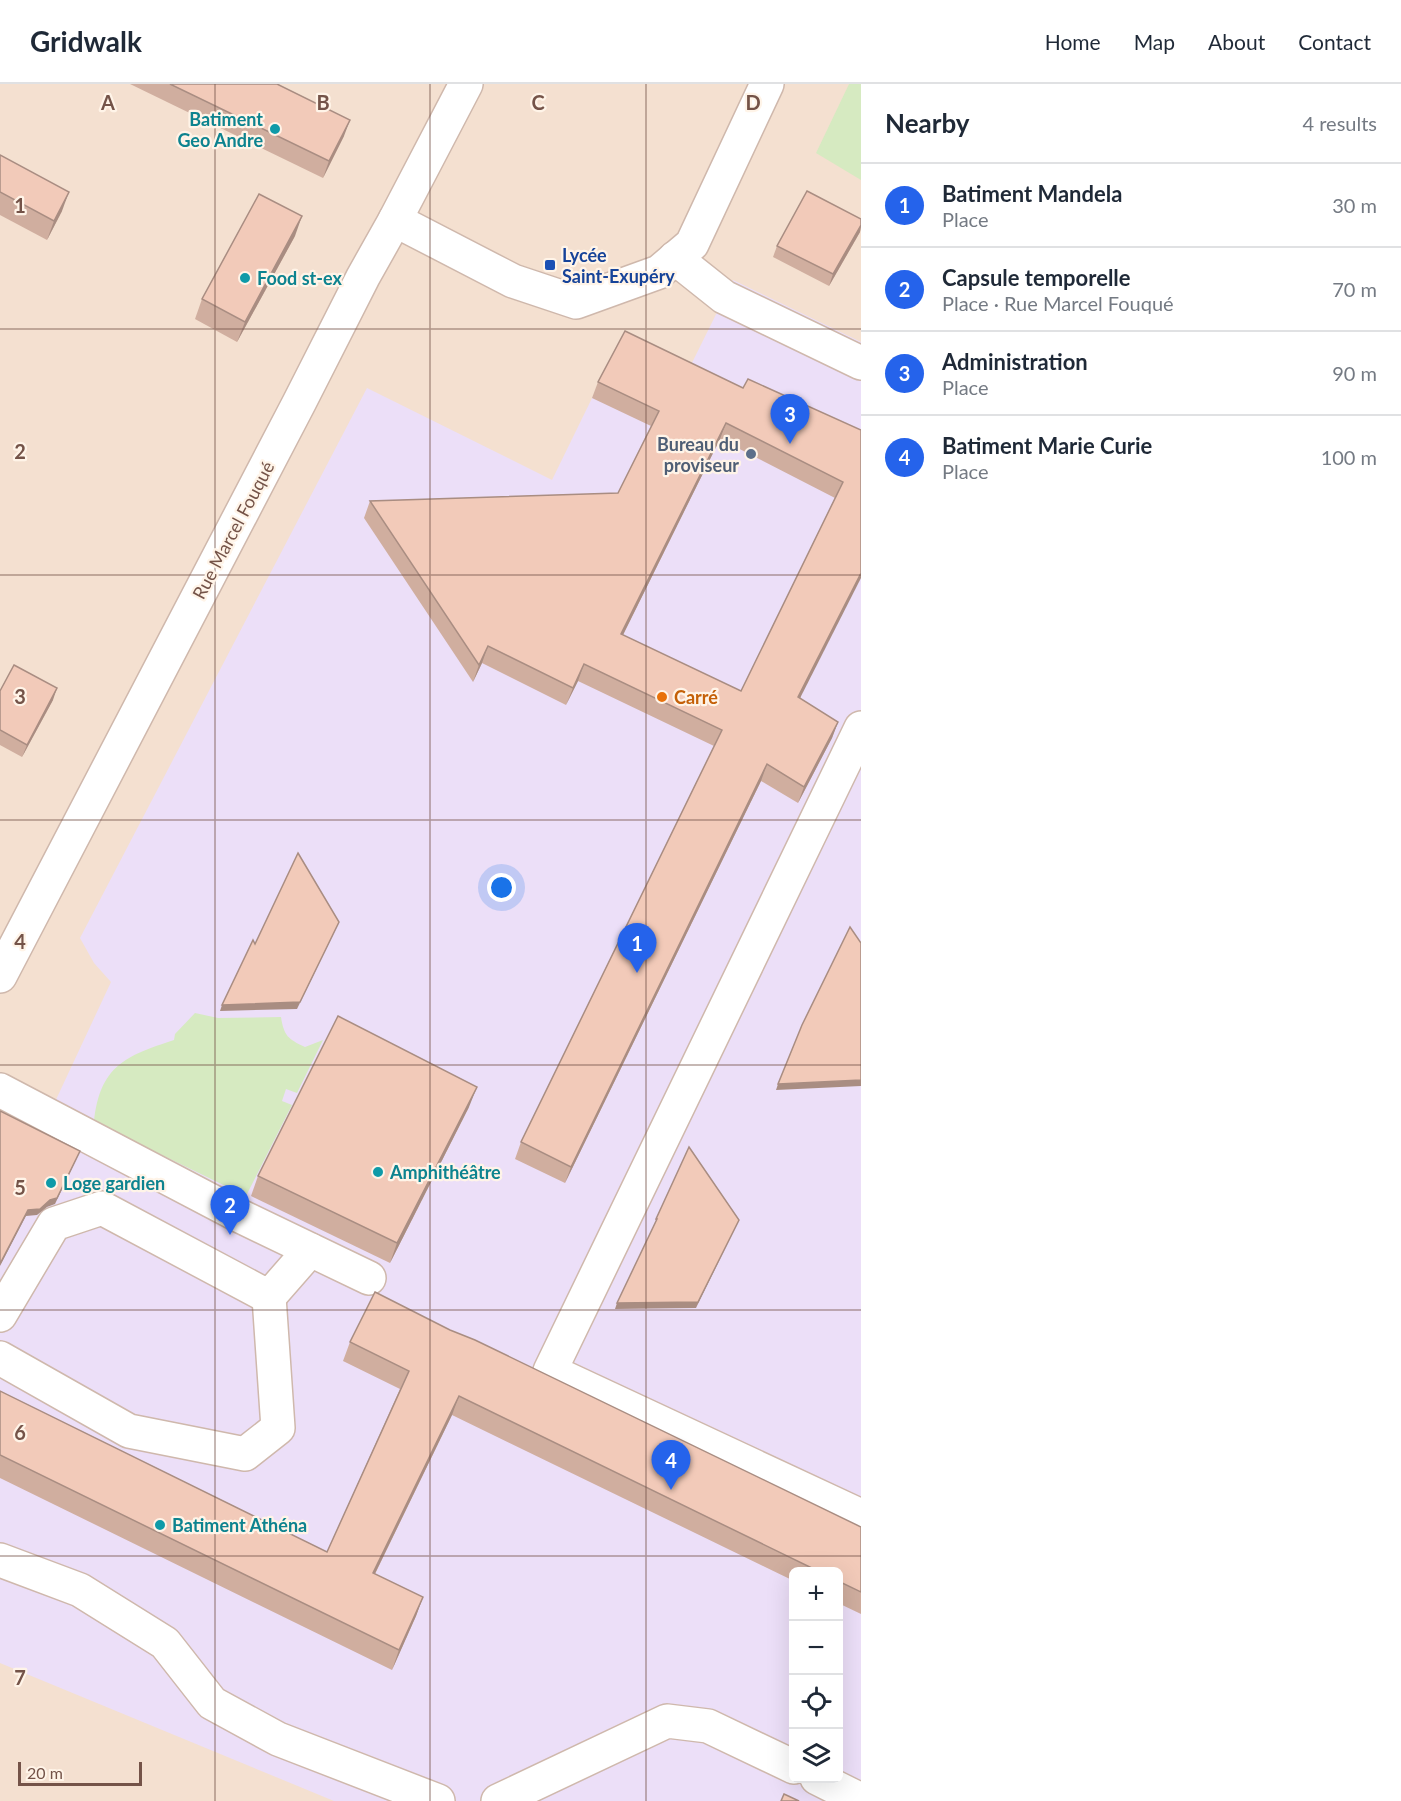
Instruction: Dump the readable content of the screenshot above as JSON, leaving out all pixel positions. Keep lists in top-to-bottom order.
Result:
{
  "streets": {
    "street": ["Rue Marcel Fouqué"]
  },
  "places": {
    "other": [
      "Batiment Geo Andre",
      "Food st-ex",
      "Bureau du proviseur",
      "Carré",
      "Amphithéâtre",
      "Loge gardien",
      "Batiment Athéna"
    ],
    "transit": ["Lycée Saint-Exupéry"]
  },
  "scale_bar": "20 m",
  "page": {
    "header": "Gridwalk",
    "nav": [
      "Home",
      "Map",
      "About",
      "Contact"
    ],
    "heading": ["Nearby", "4 results"],
    "list": [
      {
        "mark": "1",
        "name": "Batiment Mandela",
        "note": "Place",
        "value": "30 m"
      },
      {
        "mark": "2",
        "name": "Capsule temporelle",
        "note": "Place · Rue Marcel Fouqué",
        "value": "70 m"
      },
      {
        "mark": "3",
        "name": "Administration",
        "note": "Place",
        "value": "90 m"
      },
      {
        "mark": "4",
        "name": "Batiment Marie Curie",
        "note": "Place",
        "value": "100 m"
      }
    ],
    "pins": [
      "3",
      "1",
      "2",
      "4"
    ],
    "map_buttons": ["+", "−"],
    "scale": "20 m"
  },
  "grid": {
    "columns": [
      "A",
      "B",
      "C",
      "D"
    ],
    "rows": [
      "1",
      "2",
      "3",
      "4",
      "5",
      "6",
      "7"
    ]
  }
}
